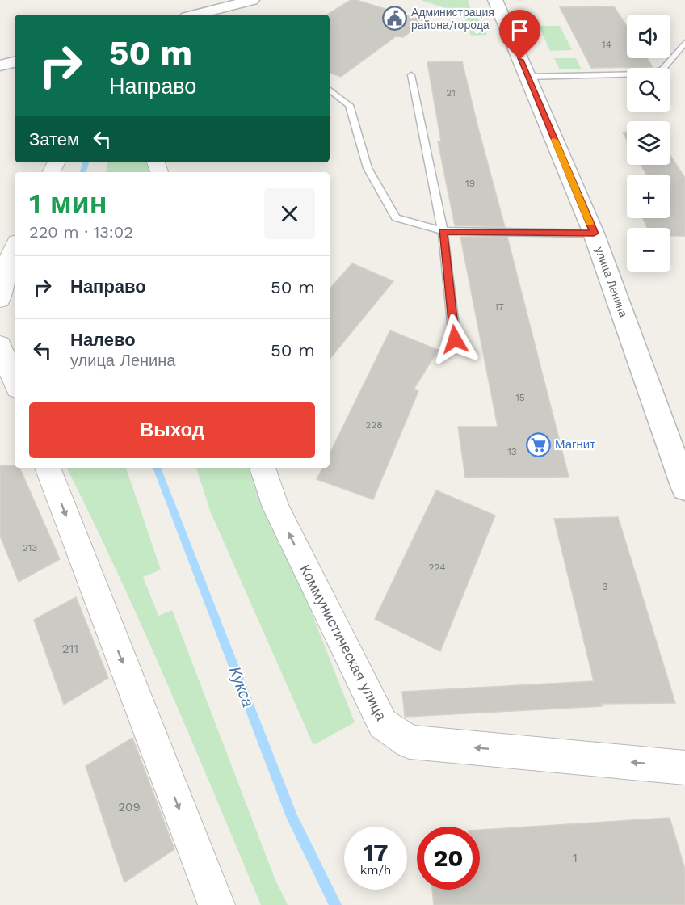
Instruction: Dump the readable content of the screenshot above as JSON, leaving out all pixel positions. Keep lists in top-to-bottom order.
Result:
{
  "streets": {
    "street": ["улица Ленина", "Коммунистическая улица"]
  },
  "one_way": ["Коммунистическая улица"],
  "water": ["Кукса"],
  "places": {
    "public building": ["Администрация района/города"],
    "supermarket": ["Магнит"]
  },
  "house_numbers": [
    "14",
    "21",
    "19",
    "17",
    "15",
    "228",
    "13",
    "213",
    "224",
    "3",
    "211",
    "209",
    "1"
  ],
  "page": {
    "map_buttons": ["+", "−"],
    "turn": ["50 m", "Направо"],
    "then": "Затем",
    "heading": ["1 мин", "220 m · 13:02"],
    "list": [
      {
        "name": "Направо",
        "value": "50 m"
      },
      {
        "name": "Налево",
        "note": "улица Ленина",
        "value": "50 m"
      }
    ],
    "buttons": "Выход",
    "speed": "17 km/h",
    "limit": "20"
  }
}
